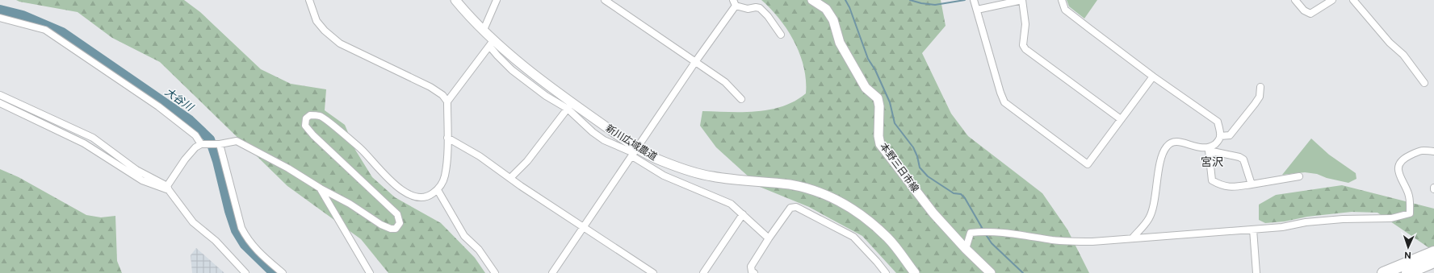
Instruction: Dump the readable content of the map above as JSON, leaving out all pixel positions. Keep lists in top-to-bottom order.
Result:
{
  "streets": {
    "street": ["新川広域農道", "本野三日市線"]
  },
  "districts": ["宮沢"],
  "water": ["大谷川"],
  "north": "bottom"
}
